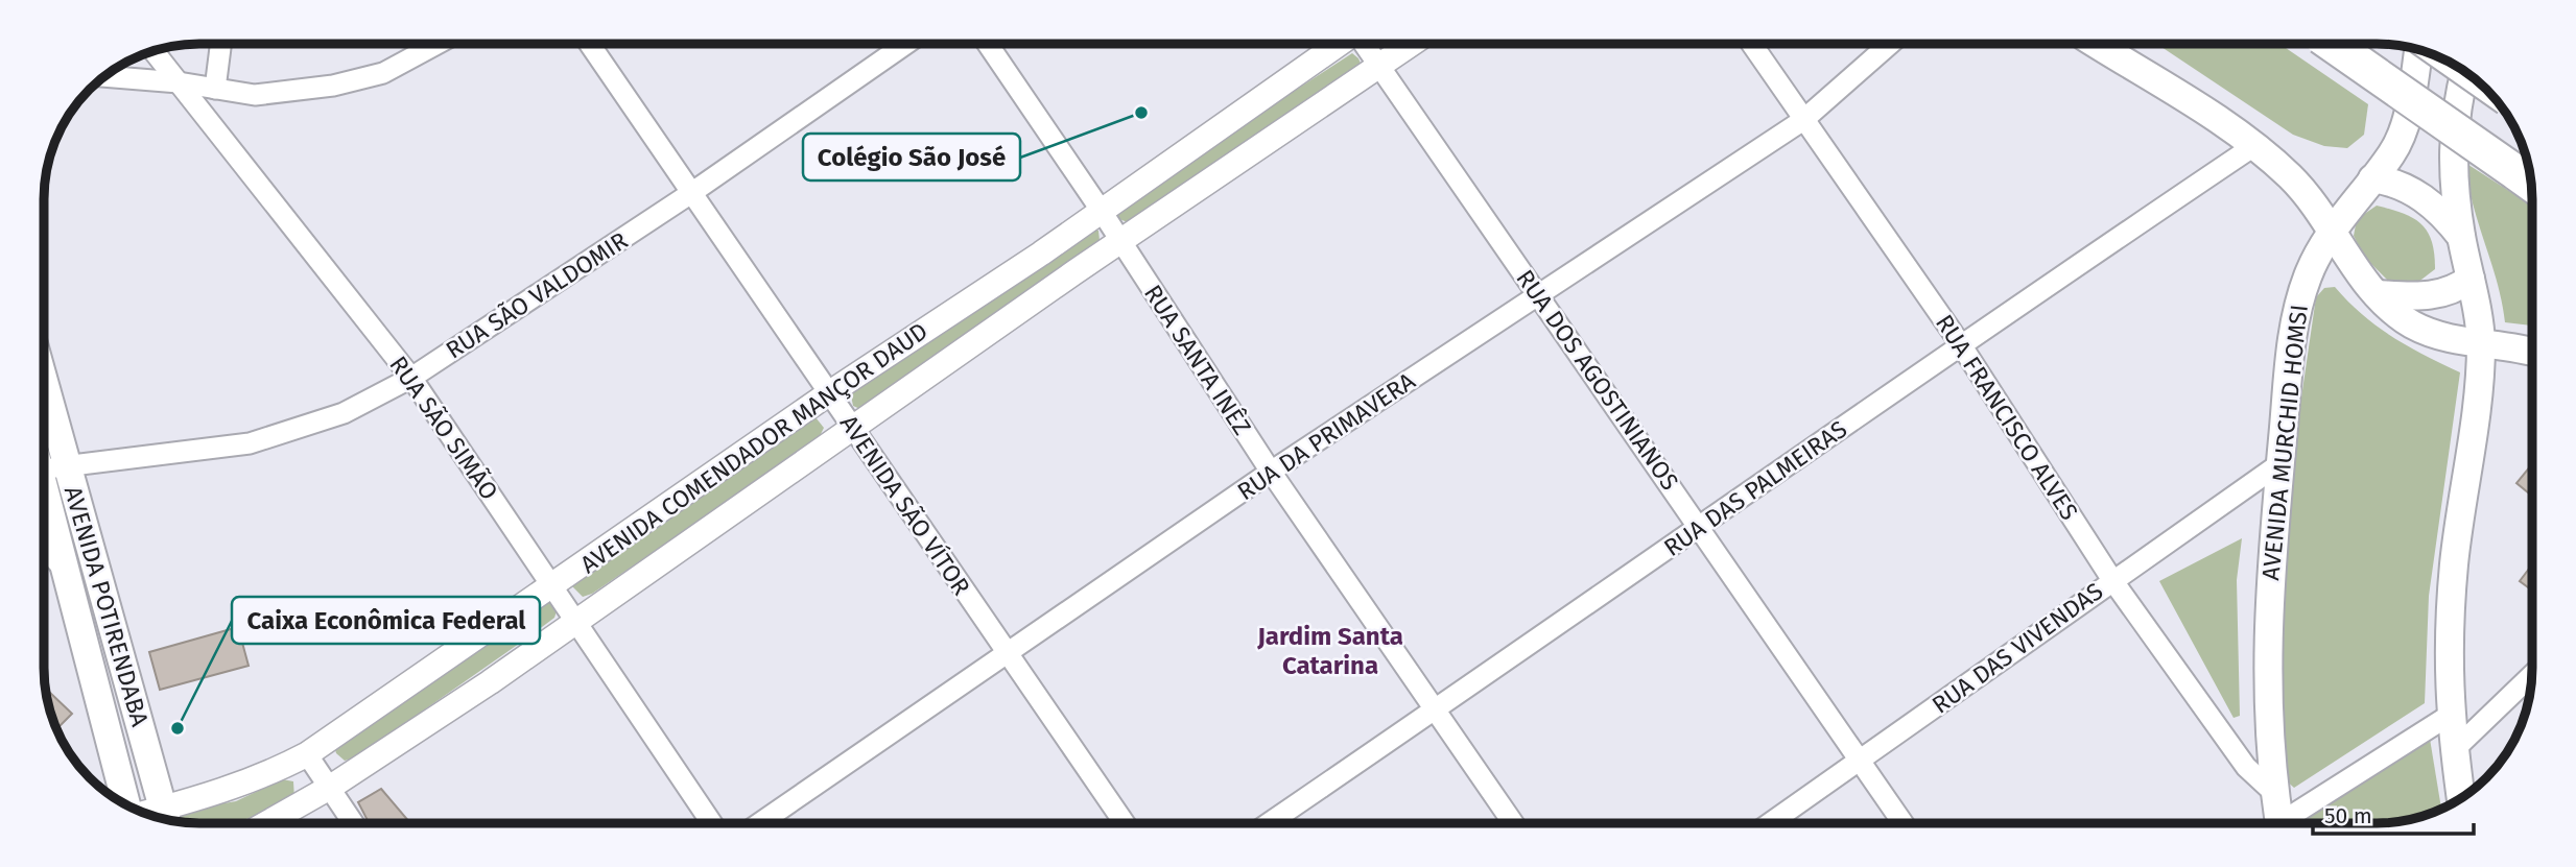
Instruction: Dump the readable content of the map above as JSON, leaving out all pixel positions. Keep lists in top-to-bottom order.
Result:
{
  "streets": {
    "main road": ["AVENIDA MURCHID HOMSI", "AVENIDA POTIRENDABA"],
    "street": [
      "RUA SÃO VALDOMIR",
      "RUA SANTA INÊZ",
      "RUA DOS AGOSTINIANOS",
      "RUA FRANCISCO ALVES",
      "RUA SÃO SIMÃO",
      "RUA DA PRIMAVERA",
      "AVENIDA COMENDADOR MANÇOR DAUD",
      "RUA DAS PALMEIRAS",
      "AVENIDA SÃO VÍTOR",
      "RUA DAS VIVENDAS"
    ]
  },
  "crossings": [
    ["RUA SÃO VALDOMIR", "RUA SÃO SIMÃO"],
    ["RUA SÃO VALDOMIR", "AVENIDA SÃO VÍTOR"],
    ["RUA SÃO VALDOMIR", "AVENIDA POTIRENDABA"],
    ["RUA SANTA INÊZ", "RUA DA PRIMAVERA"],
    ["RUA SANTA INÊZ", "AVENIDA COMENDADOR MANÇOR DAUD"],
    ["RUA SANTA INÊZ", "RUA DAS PALMEIRAS"],
    ["RUA DOS AGOSTINIANOS", "RUA DA PRIMAVERA"],
    ["RUA DOS AGOSTINIANOS", "AVENIDA COMENDADOR MANÇOR DAUD"],
    ["RUA DOS AGOSTINIANOS", "RUA DAS PALMEIRAS"],
    ["RUA DOS AGOSTINIANOS", "RUA DAS VIVENDAS"],
    ["RUA FRANCISCO ALVES", "RUA DA PRIMAVERA"],
    ["RUA FRANCISCO ALVES", "AVENIDA MURCHID HOMSI"],
    ["RUA FRANCISCO ALVES", "RUA DAS PALMEIRAS"],
    ["RUA FRANCISCO ALVES", "RUA DAS VIVENDAS"],
    ["RUA SÃO SIMÃO", "AVENIDA COMENDADOR MANÇOR DAUD"],
    ["RUA DA PRIMAVERA", "AVENIDA SÃO VÍTOR"],
    ["AVENIDA MURCHID HOMSI", "RUA DAS VIVENDAS"],
    ["AVENIDA COMENDADOR MANÇOR DAUD", "AVENIDA SÃO VÍTOR"],
    ["AVENIDA COMENDADOR MANÇOR DAUD", "AVENIDA POTIRENDABA"]
  ],
  "districts": ["Jardim Santa Catarina"],
  "places": ["Colégio São José", "Caixa Econômica Federal"],
  "scale_bar": "50 m"
}
